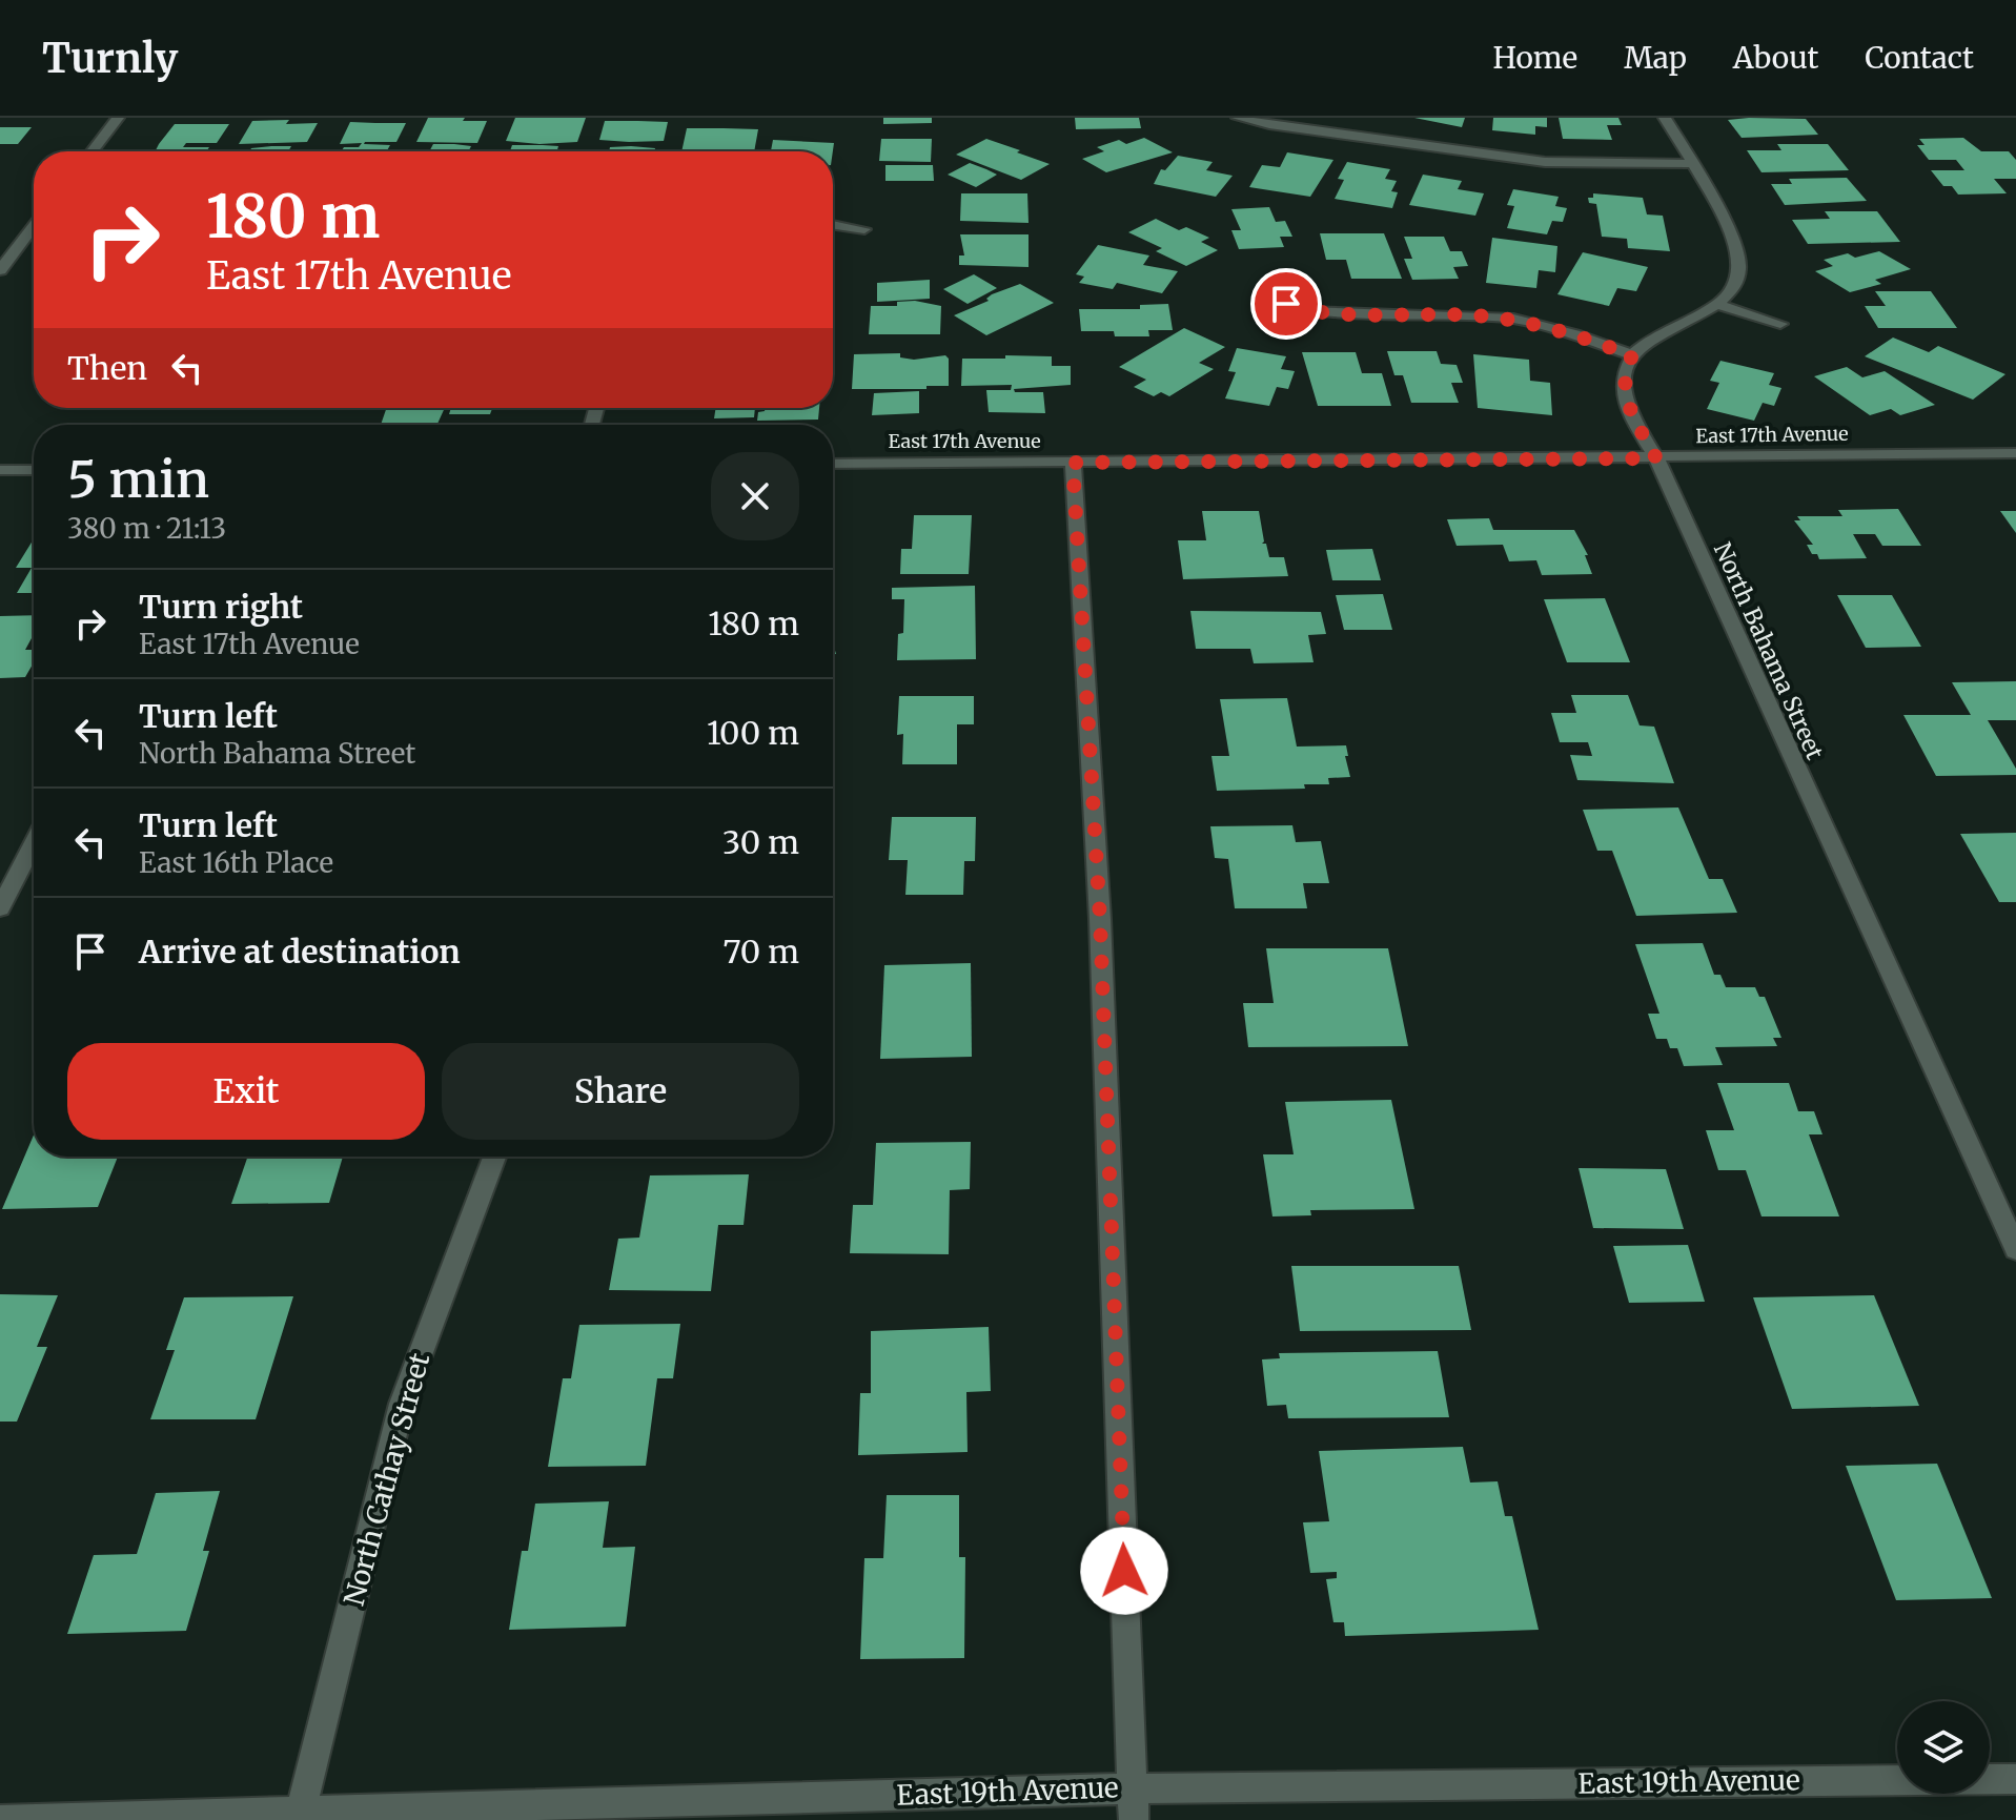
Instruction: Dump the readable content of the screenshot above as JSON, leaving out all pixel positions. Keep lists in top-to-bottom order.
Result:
{
  "streets": {
    "street": [
      "East 17th Avenue",
      "North Bahama Street",
      "North Cathay Street",
      "East 19th Avenue"
    ]
  },
  "crossings": [
    ["East 17th Avenue", "North Bahama Street"],
    ["North Cathay Street", "East 19th Avenue"]
  ],
  "page": {
    "header": "Turnly",
    "nav": [
      "Home",
      "Map",
      "About",
      "Contact"
    ],
    "turn": ["180 m", "East 17th Avenue"],
    "then": "Then",
    "heading": ["5 min", "380 m · 21:13"],
    "list": [
      {
        "name": "Turn right",
        "note": "East 17th Avenue",
        "value": "180 m"
      },
      {
        "name": "Turn left",
        "note": "North Bahama Street",
        "value": "100 m"
      },
      {
        "name": "Turn left",
        "note": "East 16th Place",
        "value": "30 m"
      },
      {
        "name": "Arrive at destination",
        "value": "70 m"
      }
    ],
    "buttons": ["Exit", "Share"]
  }
}
